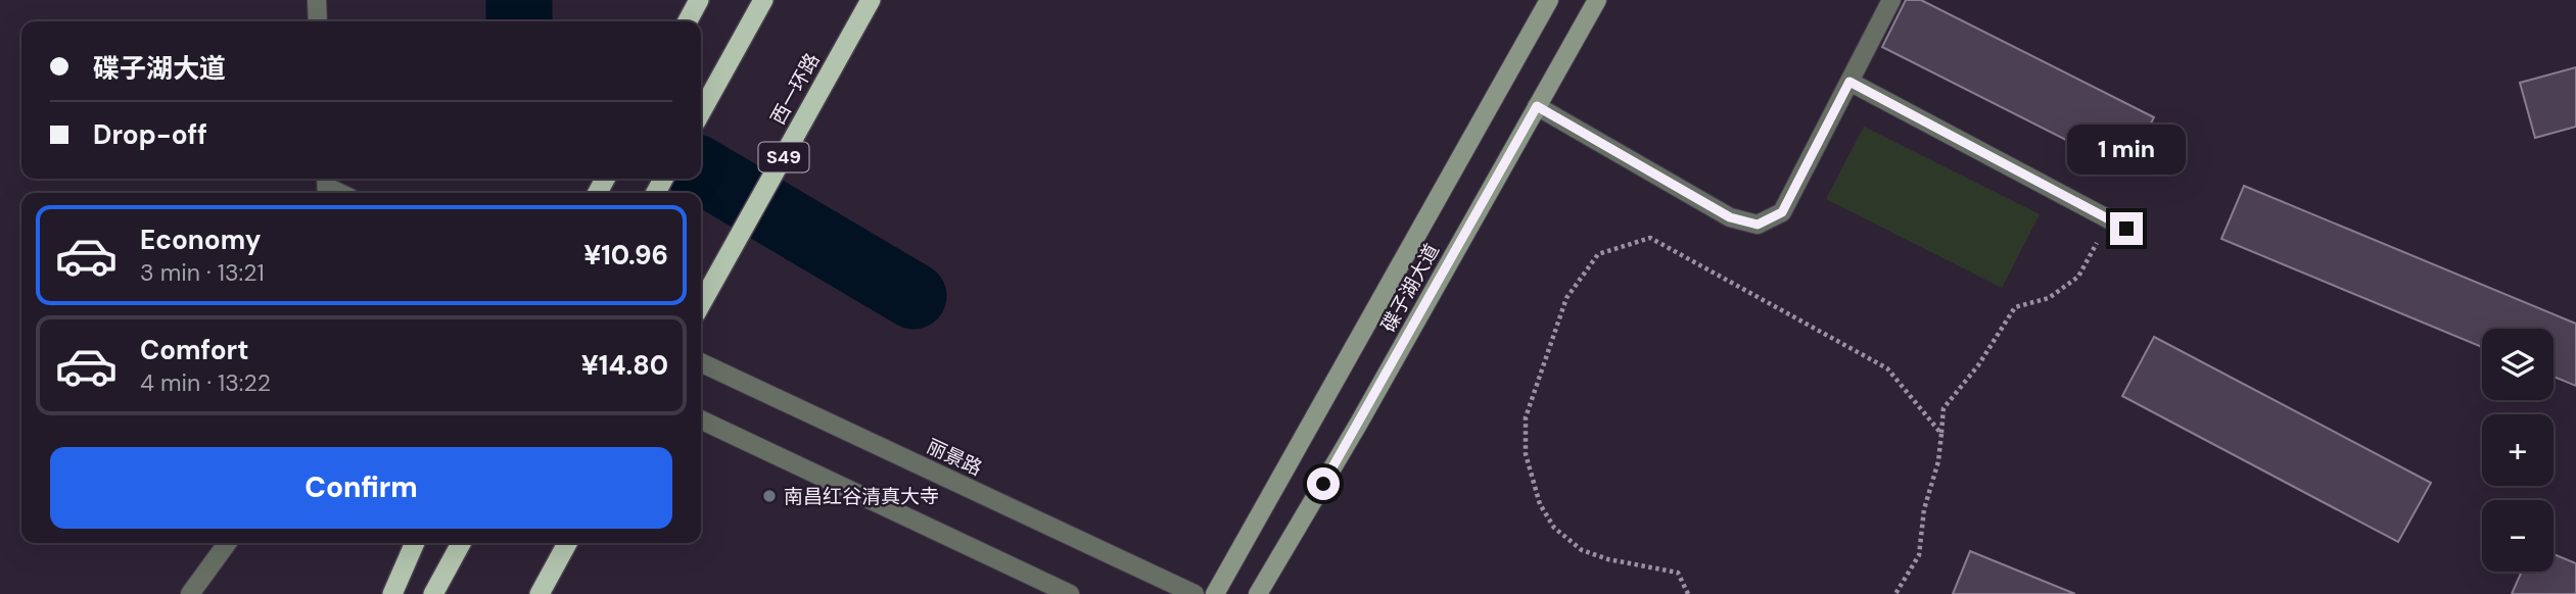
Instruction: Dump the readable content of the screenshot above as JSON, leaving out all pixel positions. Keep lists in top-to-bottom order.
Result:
{
  "streets": {
    "highway": ["西一环路", "S49"],
    "main road": ["碟子湖大道"],
    "street": ["丽景路"]
  },
  "places": ["南昌红谷清真大寺"],
  "page": {
    "banner": ["碟子湖大道", "Drop-off"],
    "bubble": "1 min",
    "list": [
      {
        "name": "Economy",
        "note": "3 min · 13:21",
        "value": "¥10.96"
      },
      {
        "name": "Comfort",
        "note": "4 min · 13:22",
        "value": "¥14.80"
      }
    ],
    "map_buttons": ["+", "−"],
    "buttons": "Confirm"
  }
}
